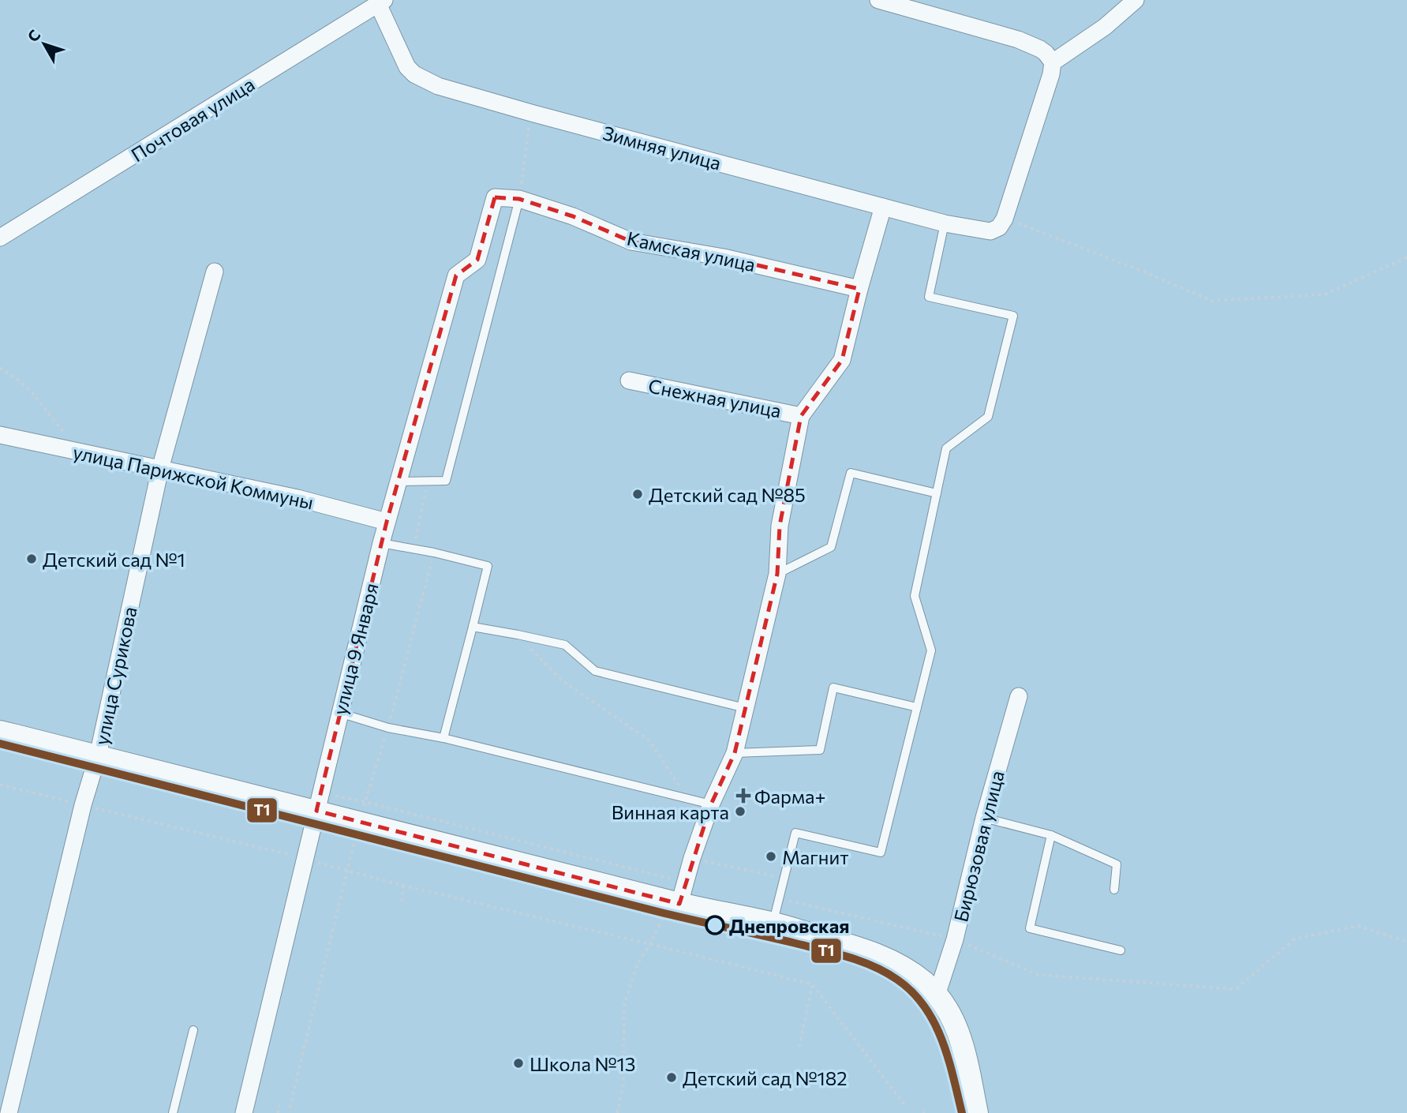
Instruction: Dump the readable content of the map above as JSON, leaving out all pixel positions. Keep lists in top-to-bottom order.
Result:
{
  "streets": {
    "street": [
      "Почтовая улица",
      "Зимняя улица",
      "Камская улица",
      "Снежная улица",
      "улица Парижской Коммуны",
      "улица 9 Января",
      "улица Сурикова",
      "Бирюзовая улица"
    ]
  },
  "crossings": [
    ["Почтовая улица", "Зимняя улица"],
    ["Камская улица", "улица 9 Января"],
    ["улица Парижской Коммуны", "улица 9 Января"],
    ["улица Парижской Коммуны", "улица Сурикова"]
  ],
  "places": {
    "other": [
      "Детский сад №85",
      "Детский сад №1",
      "Винная карта",
      "Магнит",
      "Днепровская",
      "Школа №13",
      "Детский сад №182"
    ],
    "health": ["Фарма+"]
  },
  "lines": ["transit line T1"],
  "north": "top left"
}
